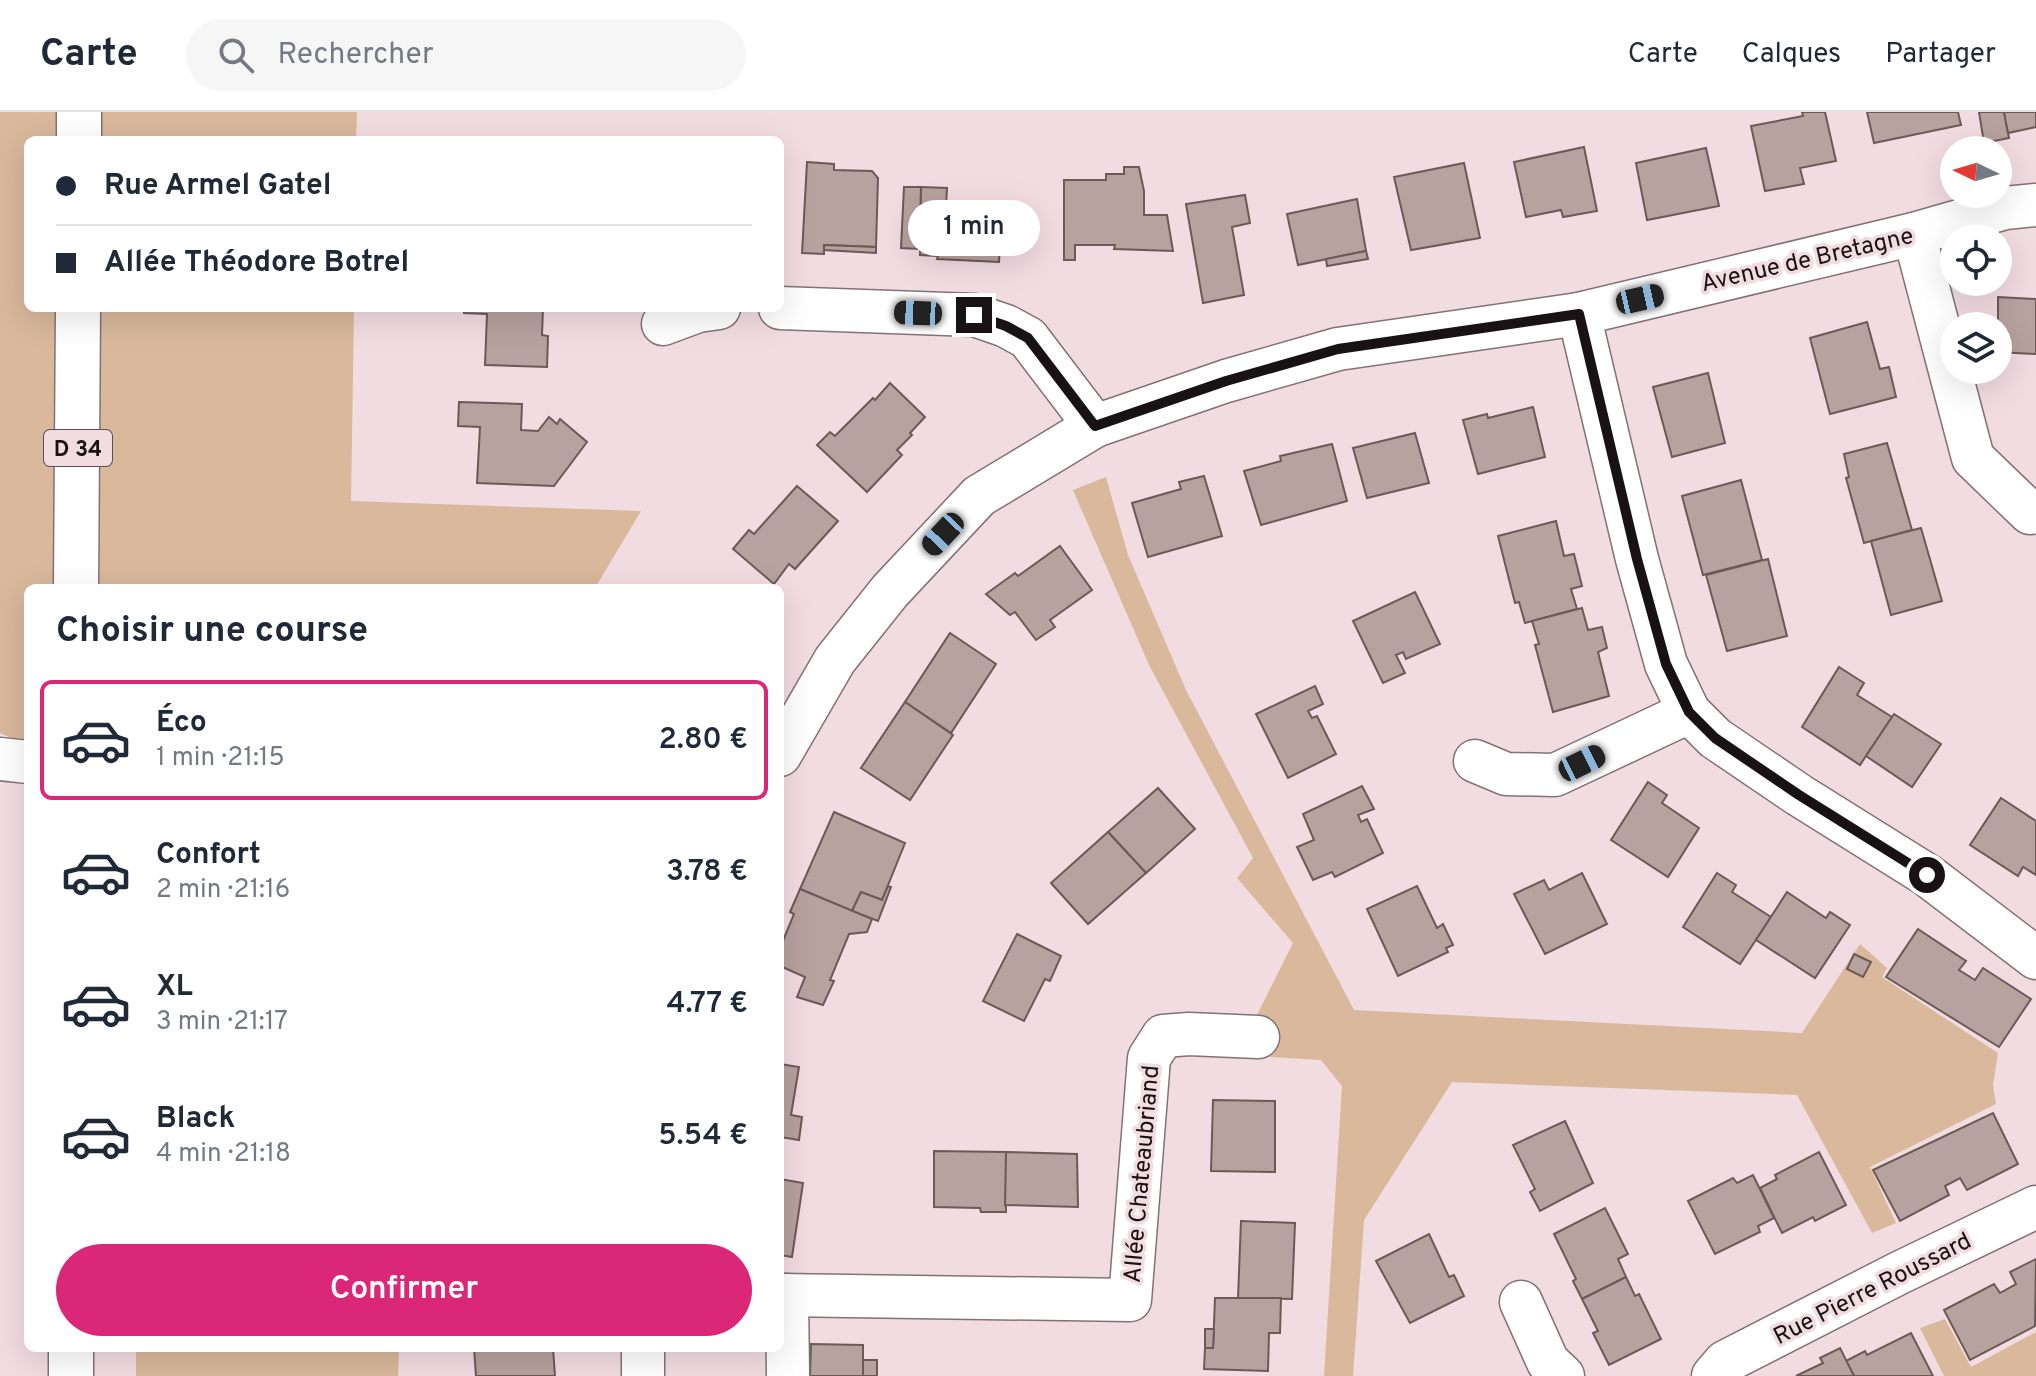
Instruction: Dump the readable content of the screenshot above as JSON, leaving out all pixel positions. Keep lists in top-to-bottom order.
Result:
{
  "streets": {
    "main road": ["D 34"],
    "street": ["Avenue de Bretagne", "Allée Chateaubriand", "Rue Pierre Roussard"]
  },
  "north": "left",
  "page": {
    "header": "Carte",
    "search": "Rechercher",
    "nav": ["Carte", "Calques", "Partager"],
    "banner": ["Rue Armel Gatel", "Allée Théodore Botrel"],
    "bubble": "1 min",
    "heading": "Choisir une course",
    "list": [
      {
        "name": "Éco",
        "note": "1 min · 21:15",
        "value": "2.80 €"
      },
      {
        "name": "Confort",
        "note": "2 min · 21:16",
        "value": "3.78 €"
      },
      {
        "name": "XL",
        "note": "3 min · 21:17",
        "value": "4.77 €"
      },
      {
        "name": "Black",
        "note": "4 min · 21:18",
        "value": "5.54 €"
      }
    ],
    "buttons": "Confirmer"
  }
}
